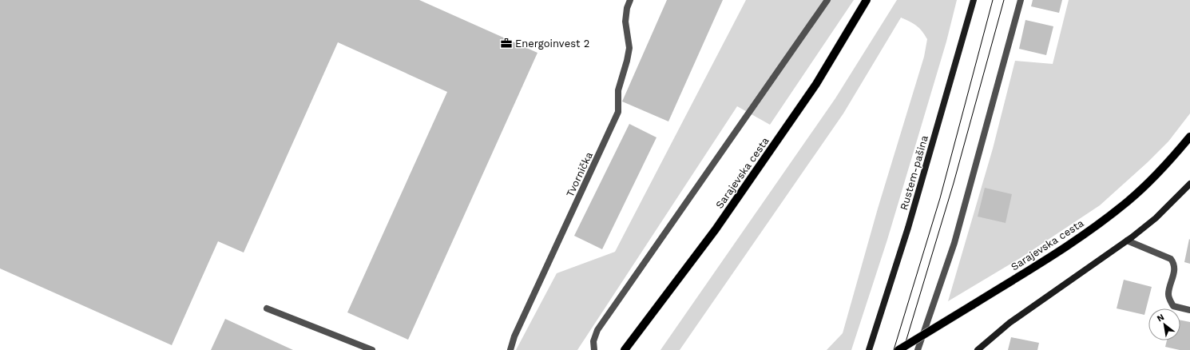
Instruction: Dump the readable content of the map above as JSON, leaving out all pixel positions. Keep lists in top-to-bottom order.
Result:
{
  "streets": {
    "main road": ["Sarajevska cesta", "Rustem-pašina"],
    "street": ["Tvornička"]
  },
  "places": {
    "office": ["Energoinvest 2"]
  },
  "north": "top left"
}
